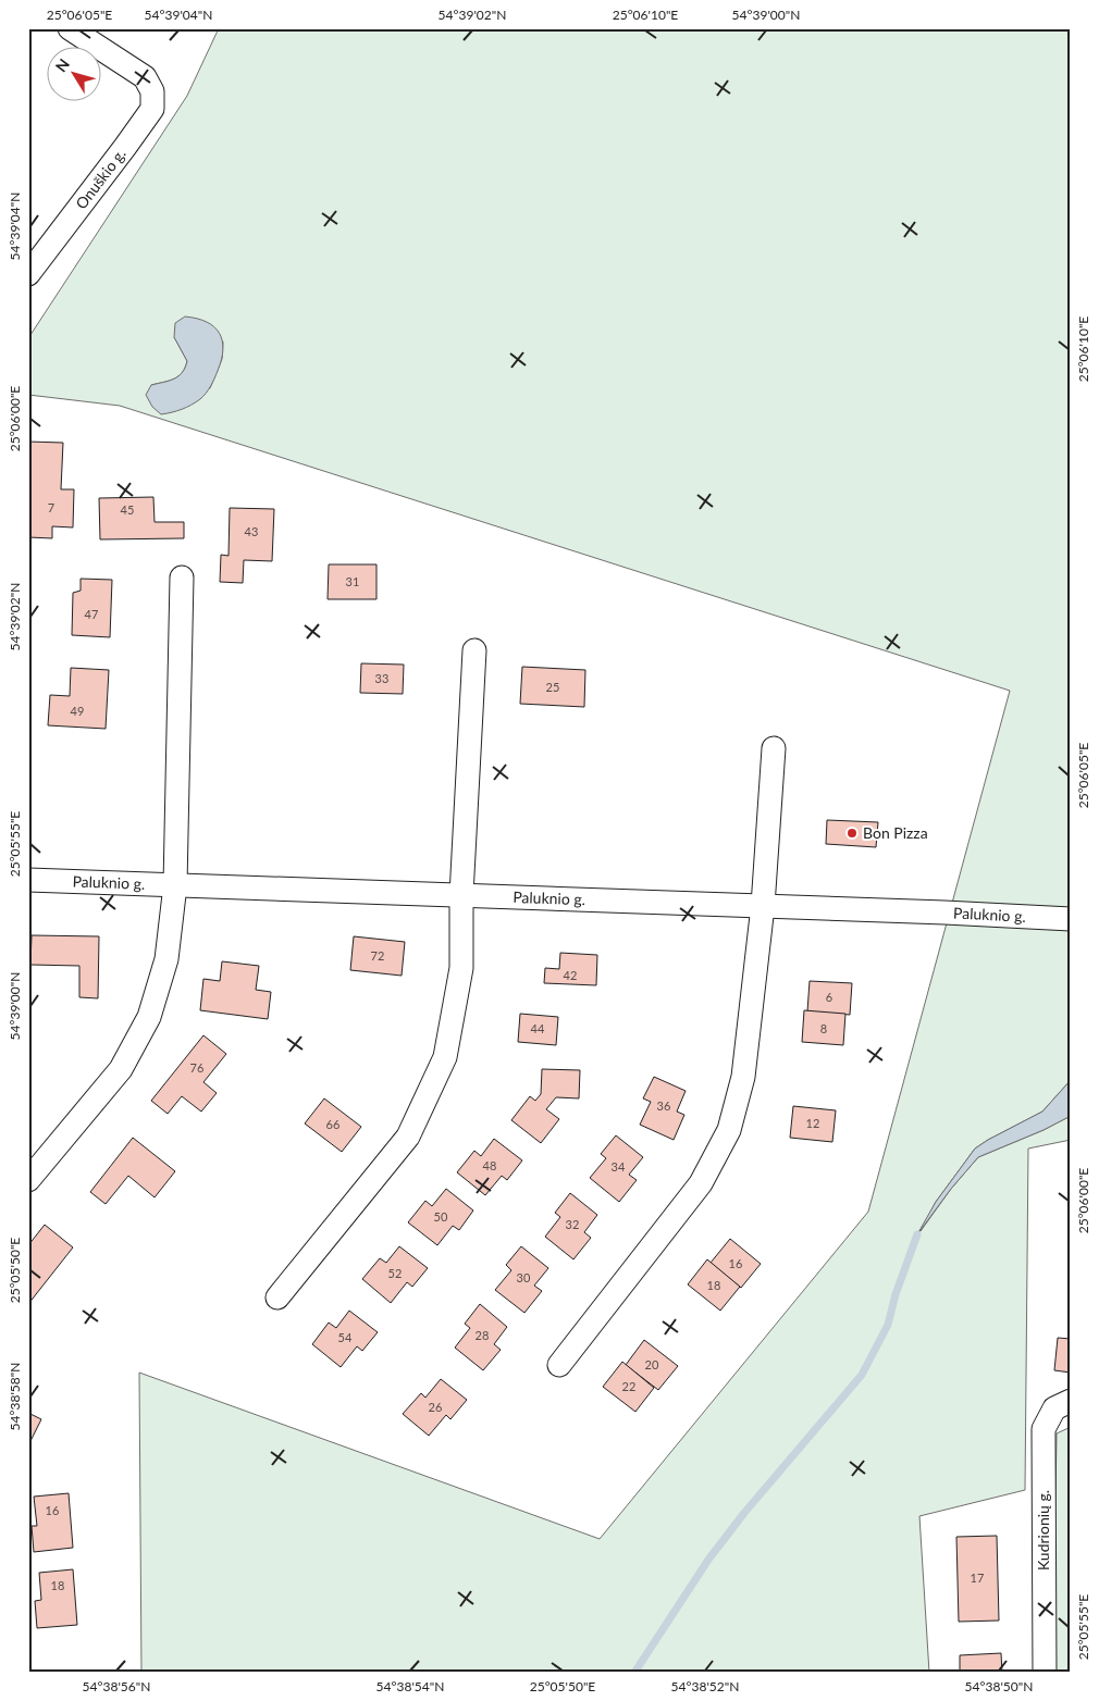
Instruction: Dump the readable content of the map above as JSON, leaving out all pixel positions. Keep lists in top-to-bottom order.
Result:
{
  "streets": {
    "street": ["Onuškio g.", "Paluknio g.", "Kudrionių g."]
  },
  "places": ["Bon Pizza"],
  "house_numbers": [
    "7",
    "45",
    "43",
    "31",
    "47",
    "33",
    "25",
    "49",
    "72",
    "42",
    "6",
    "44",
    "8",
    "76",
    "36",
    "12",
    "66",
    "48",
    "34",
    "50",
    "32",
    "16",
    "52",
    "30",
    "18",
    "28",
    "54",
    "20",
    "22",
    "26",
    "16",
    "17",
    "18"
  ],
  "north": "top left",
  "coordinates": [
    "25°06'05\"E",
    "54°39'04\"N",
    "54°39'02\"N",
    "25°06'10\"E",
    "54°39'00\"N",
    "25°06'00\"E",
    "25°05'55\"E",
    "25°05'50\"E",
    "54°38'58\"N",
    "54°38'56\"N",
    "54°38'54\"N",
    "54°38'52\"N",
    "54°38'50\"N"
  ]
}
